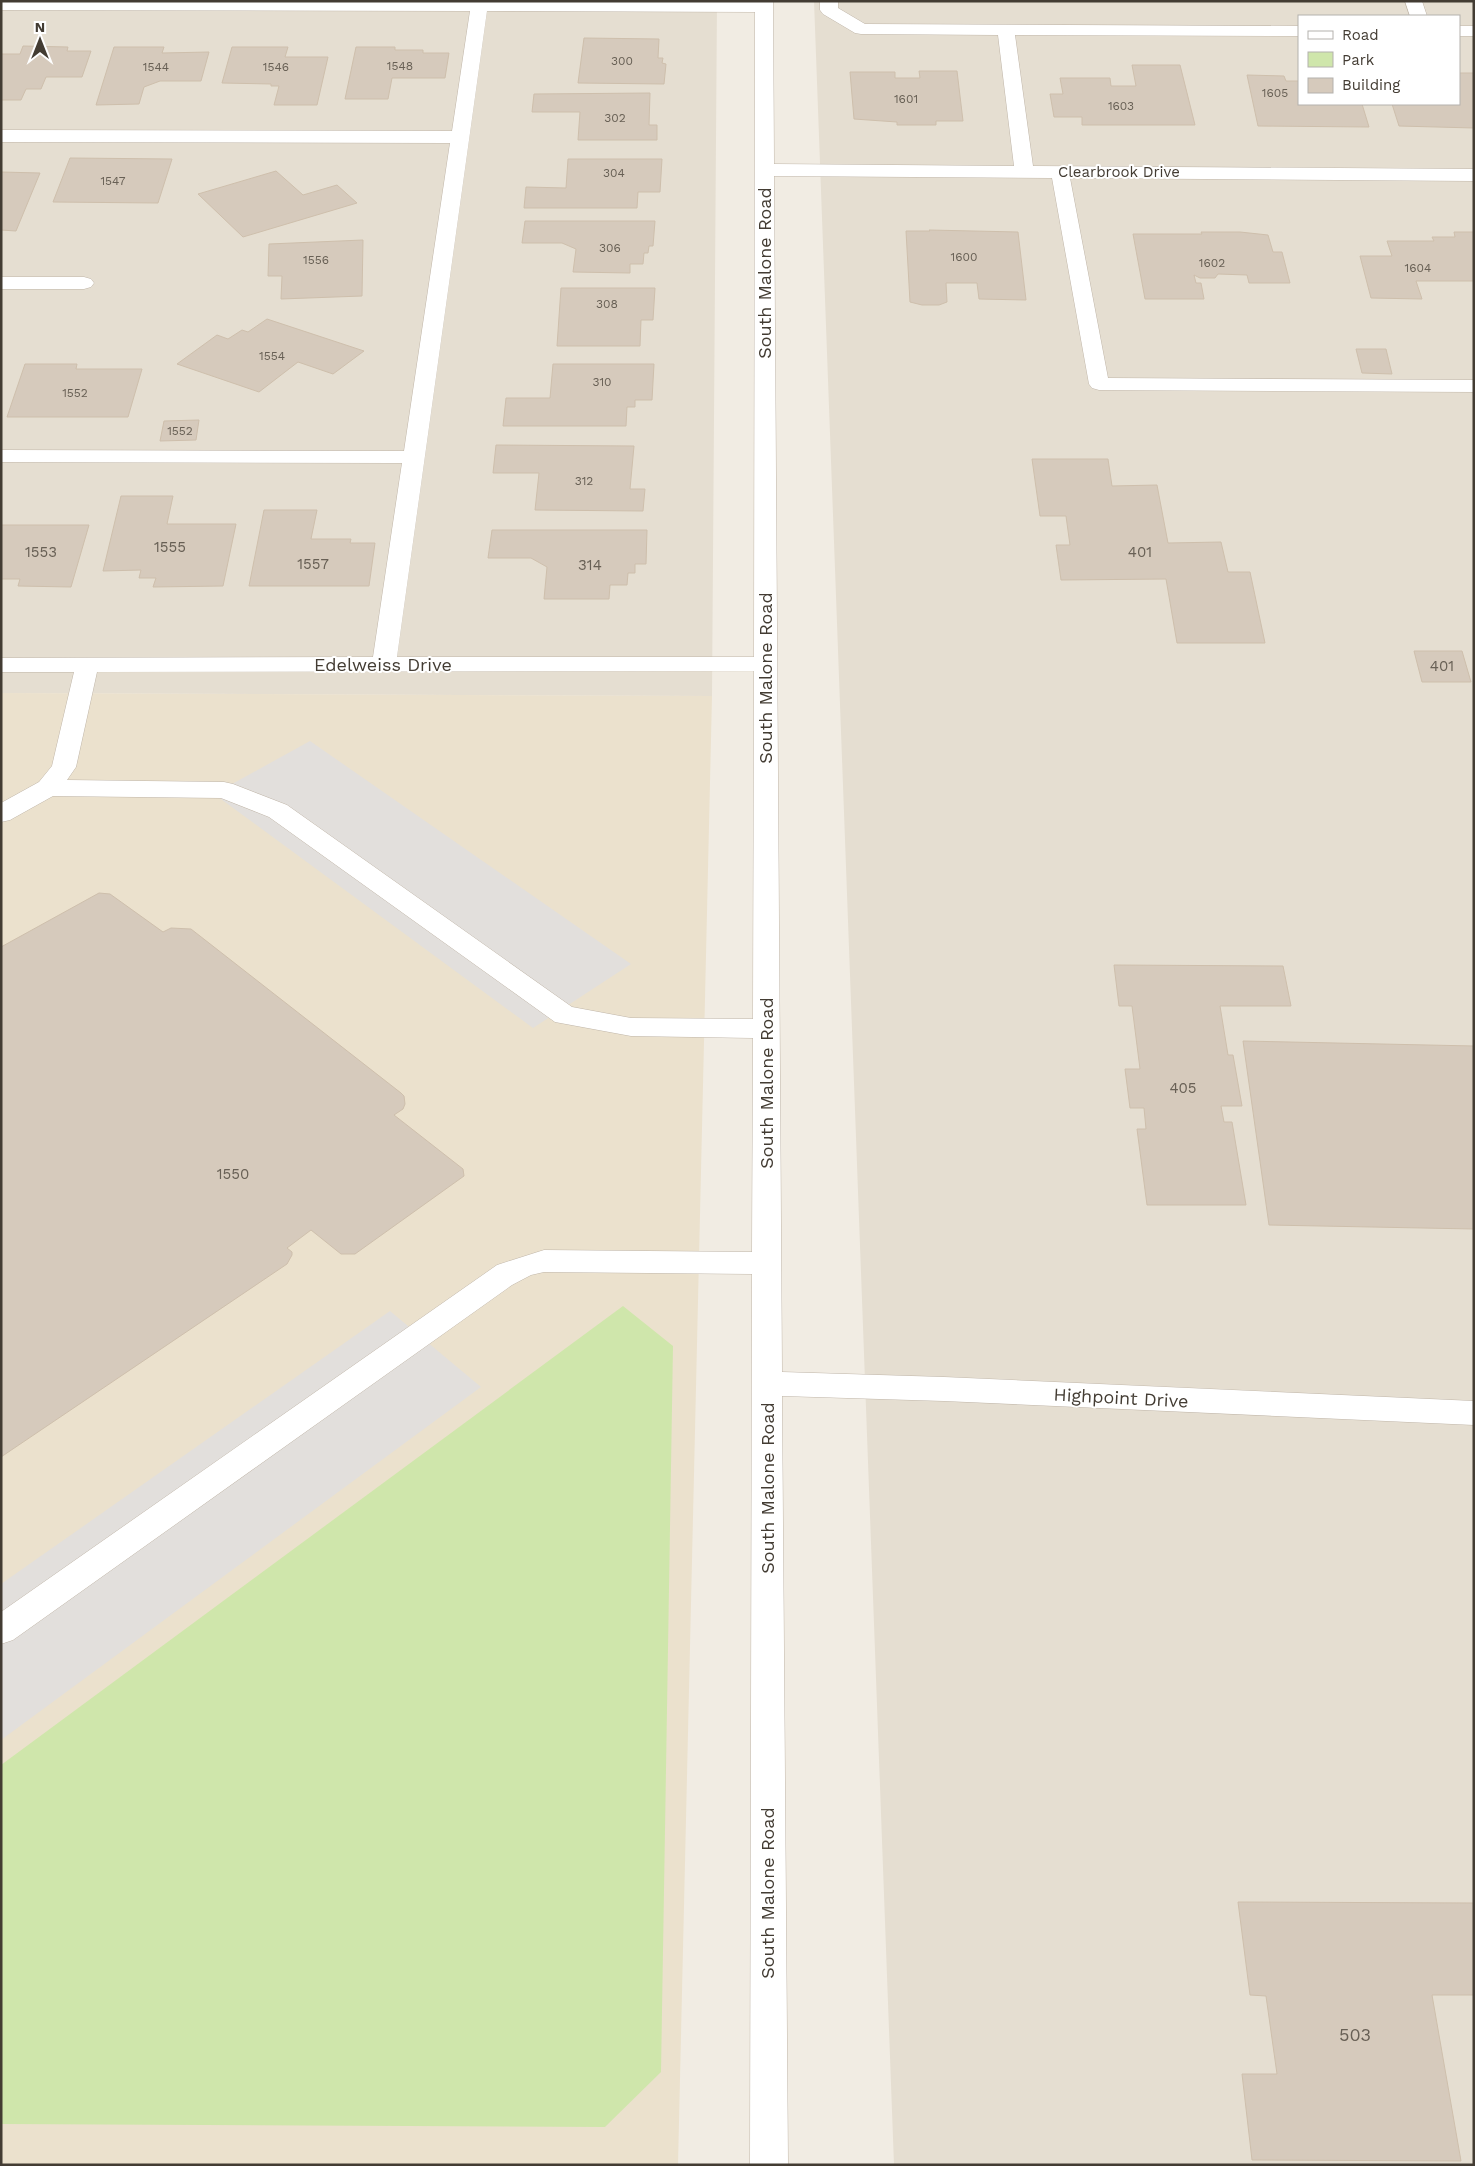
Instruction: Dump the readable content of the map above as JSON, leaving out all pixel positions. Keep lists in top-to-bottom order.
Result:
{
  "streets": {
    "street": [
      "Clearbrook Drive",
      "South Malone Road",
      "Edelweiss Drive",
      "Highpoint Drive"
    ]
  },
  "crossings": [
    ["Clearbrook Drive", "South Malone Road"],
    ["South Malone Road", "Edelweiss Drive"],
    ["South Malone Road", "Highpoint Drive"]
  ],
  "house_numbers": [
    "300",
    "1548",
    "1544",
    "1546",
    "1605",
    "1601",
    "1603",
    "302",
    "304",
    "1547",
    "306",
    "1600",
    "1556",
    "1602",
    "1604",
    "308",
    "1554",
    "310",
    "1552",
    "1552",
    "312",
    "1555",
    "1553",
    "401",
    "1557",
    "314",
    "401",
    "405",
    "1550",
    "503"
  ],
  "legend": ["Road", "Park", "Building"],
  "north": "top"
}
